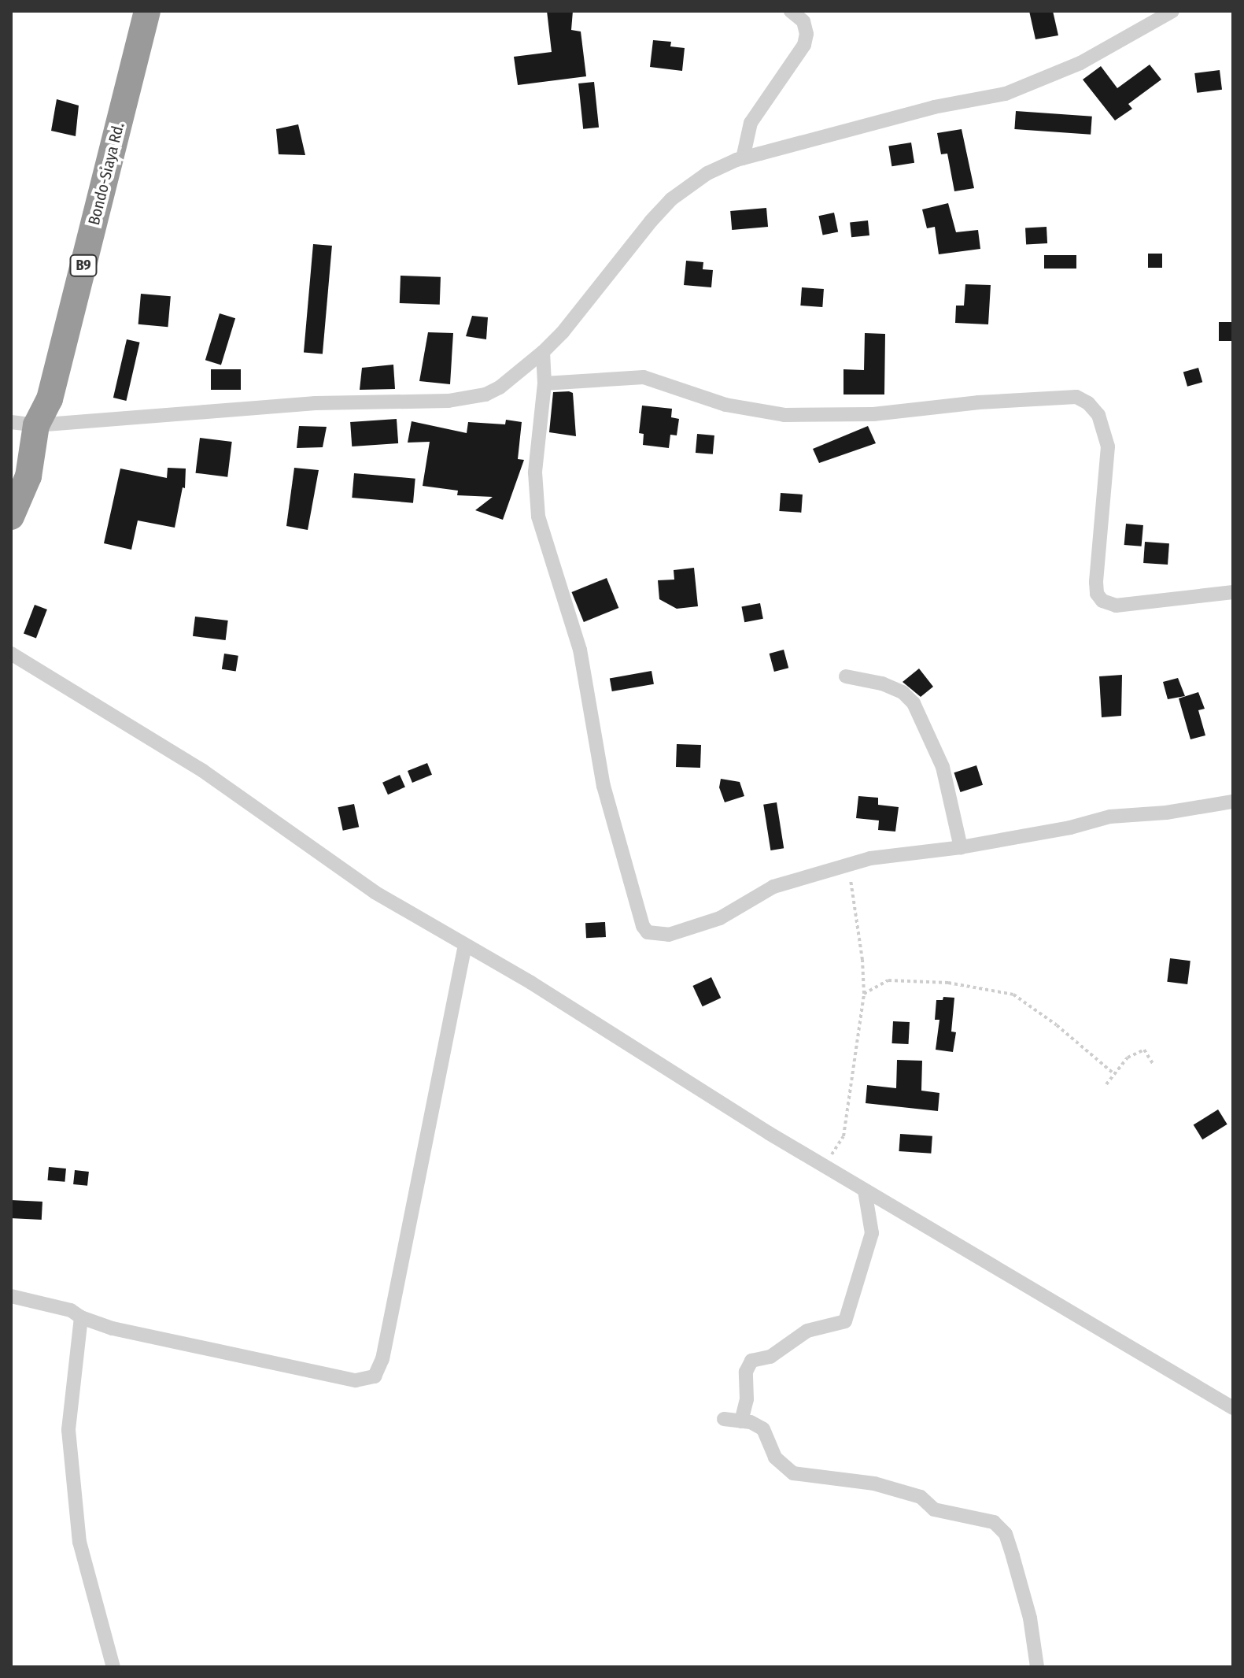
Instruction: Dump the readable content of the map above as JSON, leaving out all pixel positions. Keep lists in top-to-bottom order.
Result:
{
  "streets": {
    "highway": ["Bondo-Siaya Rd.", "B9"]
  }
}
